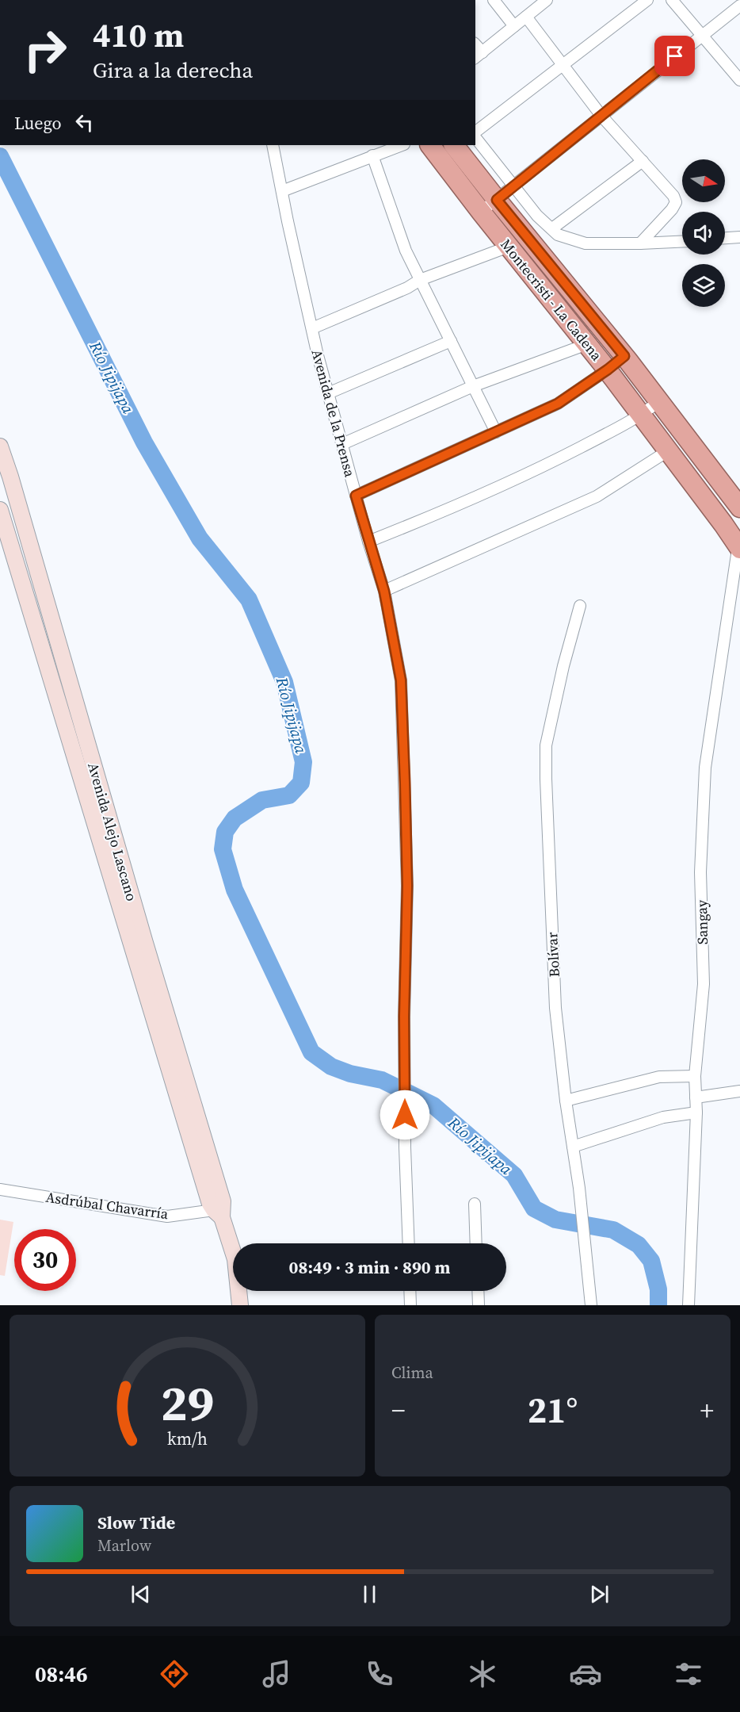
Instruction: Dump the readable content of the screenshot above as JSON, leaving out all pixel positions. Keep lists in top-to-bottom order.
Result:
{
  "streets": {
    "highway": ["Montecristi - La Cadena"],
    "main road": ["Avenida Alejo Lascano"],
    "street": [
      "Avenida de la Prensa",
      "Sangay",
      "Bolívar",
      "Asdrúbal Chavarría"
    ]
  },
  "crossings": [
    ["Montecristi - La Cadena", "Sangay"],
    ["Avenida Alejo Lascano", "Asdrúbal Chavarría"]
  ],
  "water": ["Río Jipijapa"],
  "north": "right",
  "page": {
    "turn": ["410 m", "Gira a la derecha"],
    "then": "Luego",
    "limit": "30",
    "trip": "08:49 · 3 min · 890 m",
    "tile": "Clima",
    "heat": ["−", "21°", "+"],
    "song": ["Slow Tide", "Marlow"],
    "tabs": "08:46",
    "gauge": ["29", "km/h"]
  }
}
